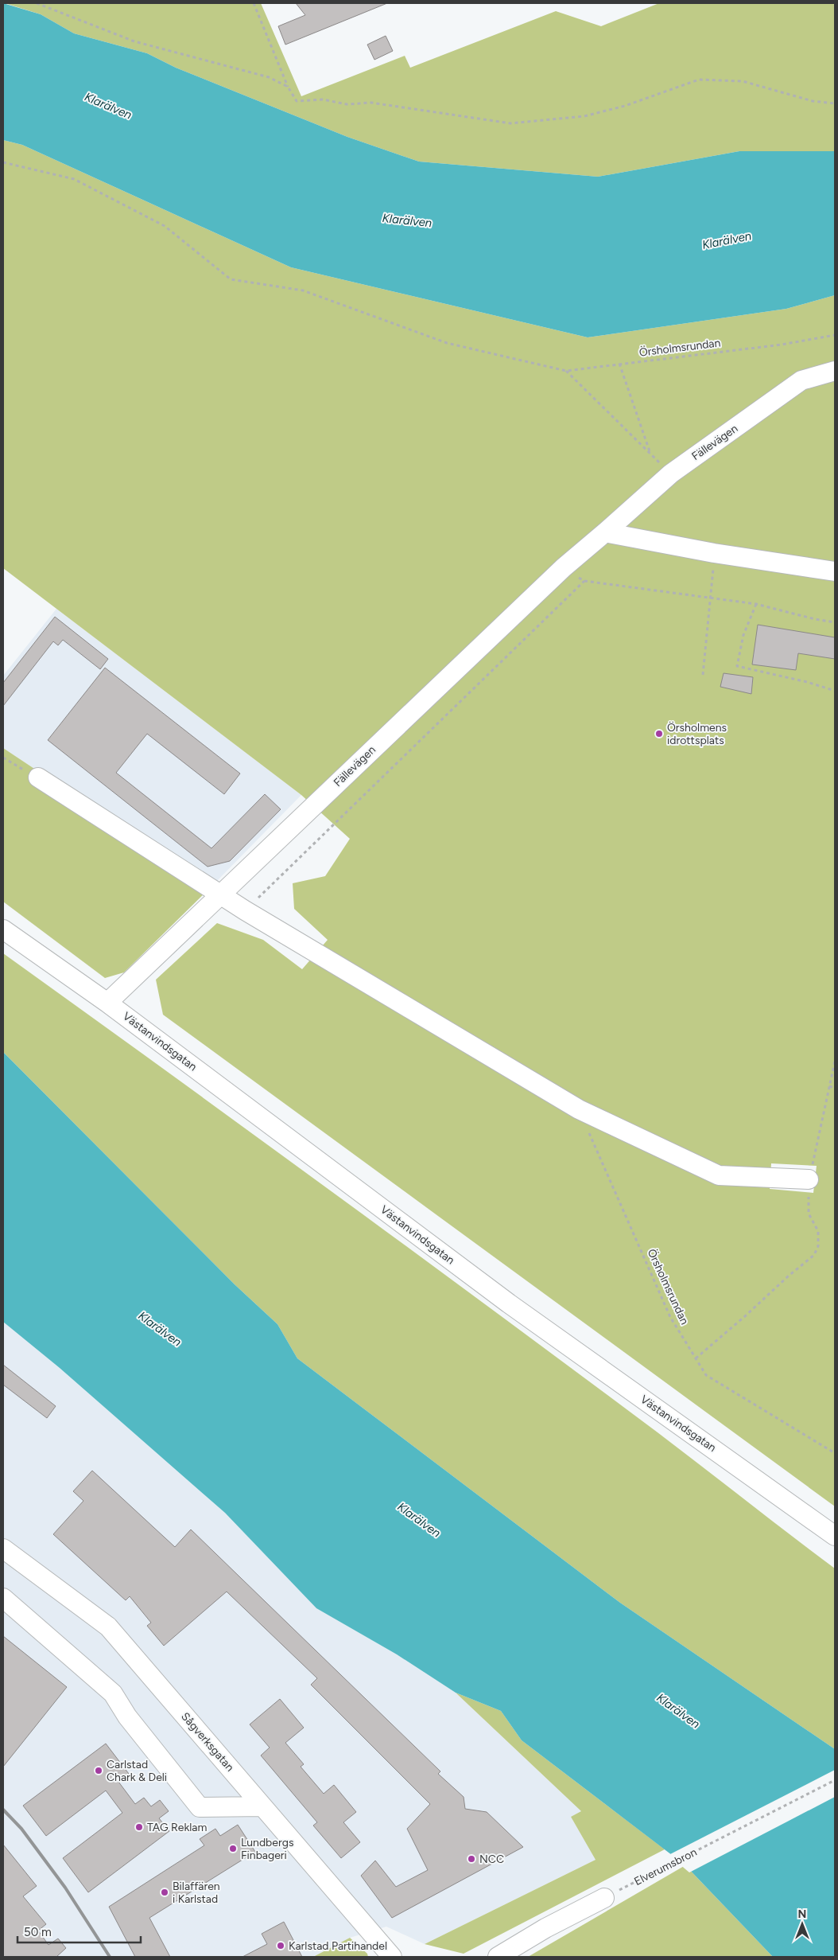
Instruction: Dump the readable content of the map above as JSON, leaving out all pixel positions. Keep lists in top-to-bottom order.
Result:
{
  "streets": {
    "street": ["Fällevägen", "Västanvindsgatan", "Sågverksgatan"],
    "path": ["Örsholmsrundan", "Elverumsbron"]
  },
  "crossings": [
    ["Fällevägen", "Västanvindsgatan"]
  ],
  "water": ["Klarälven"],
  "places": [
    "Örsholmens idrottsplats",
    "Carlstad Chark & Deli",
    "TAG Reklam",
    "Lundbergs Finbageri",
    "NCC",
    "Bilaffären i Karlstad",
    "Karlstad Partihandel"
  ],
  "scale_bar": "50 m",
  "north": "top"
}
